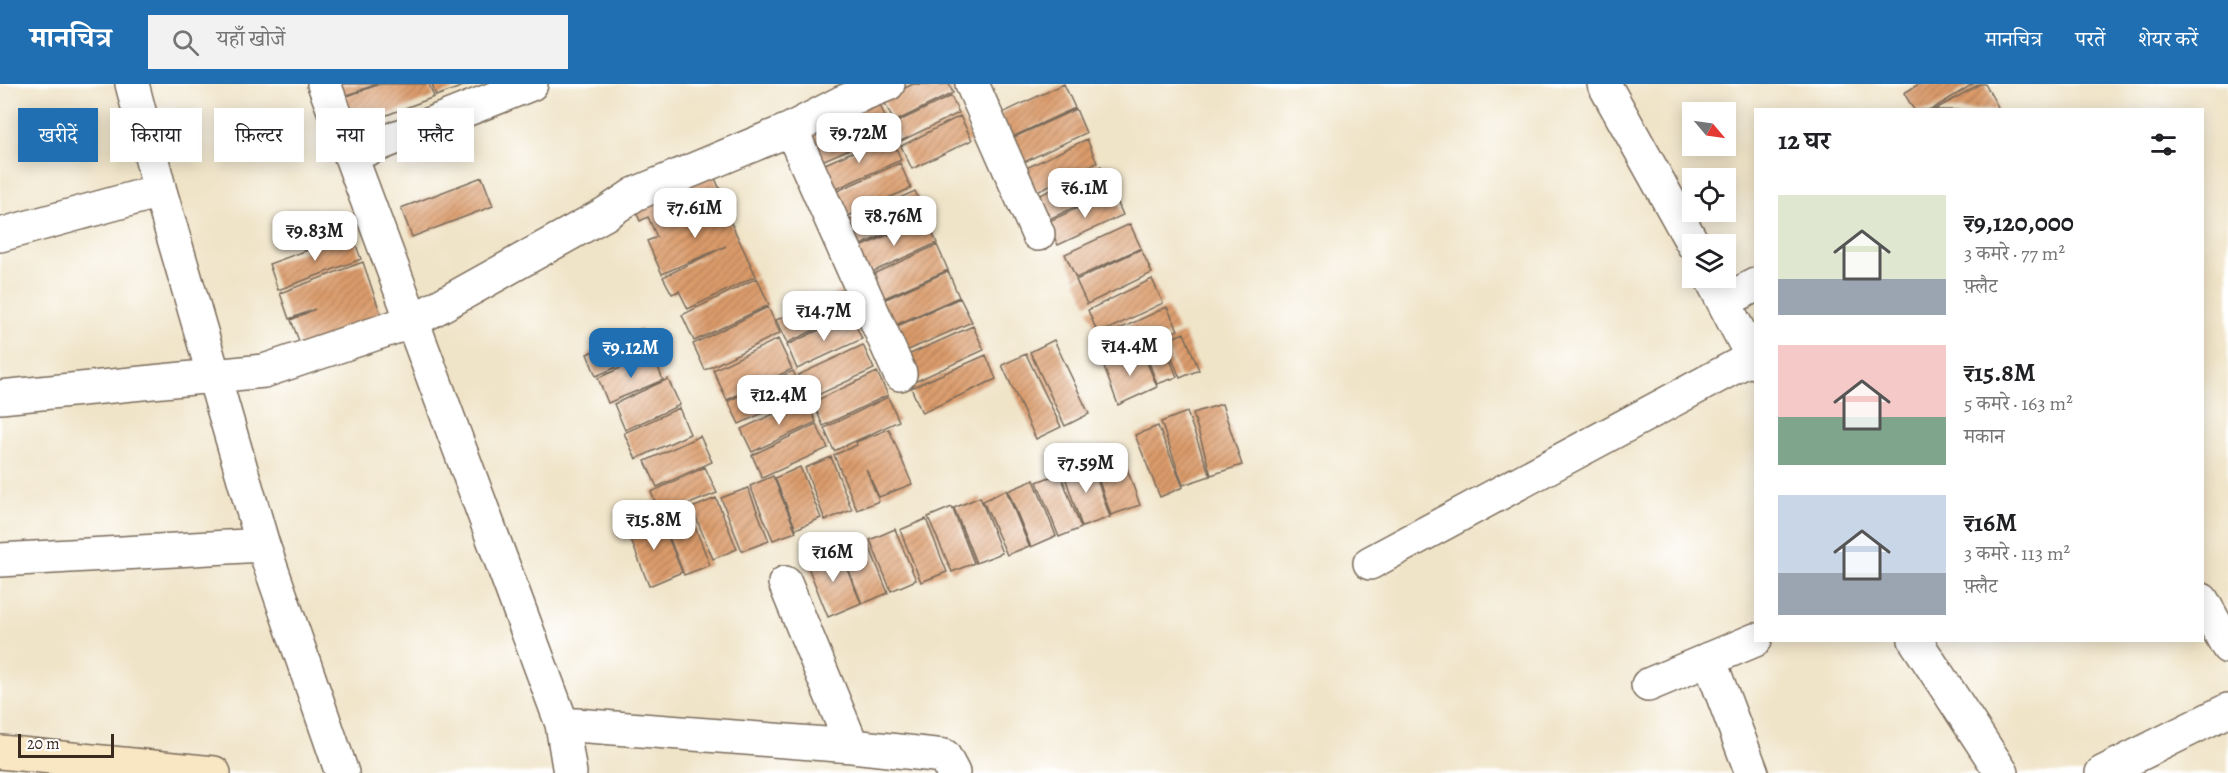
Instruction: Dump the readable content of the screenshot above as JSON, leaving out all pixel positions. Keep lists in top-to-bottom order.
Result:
{
  "scale_bar": "20 m",
  "north": "bottom right",
  "page": {
    "header": "मानचित्र",
    "search": "यहाँ खोजें",
    "nav": ["मानचित्र", "परतें", "शेयर करें"],
    "chip": [
      "खरीदें",
      "किराया",
      "फ़िल्टर",
      "नया",
      "फ़्लैट"
    ],
    "heading": "12 घर",
    "price": [
      "₹9.72M",
      "₹6.1M",
      "₹7.61M",
      "₹8.76M",
      "₹9.83M",
      "₹14.7M",
      "₹14.4M",
      "₹9.12M",
      "₹12.4M",
      "₹7.59M",
      "₹15.8M",
      "₹16M"
    ],
    "list": [
      {
        "name": "₹9,120,000",
        "note": "3 कमरे · 77 m² · फ़्लैट"
      },
      {
        "name": "₹15.8M",
        "note": "5 कमरे · 163 m² · मकान"
      },
      {
        "name": "₹16M",
        "note": "3 कमरे · 113 m² · फ़्लैट"
      }
    ],
    "scale": "20 m"
  }
}
